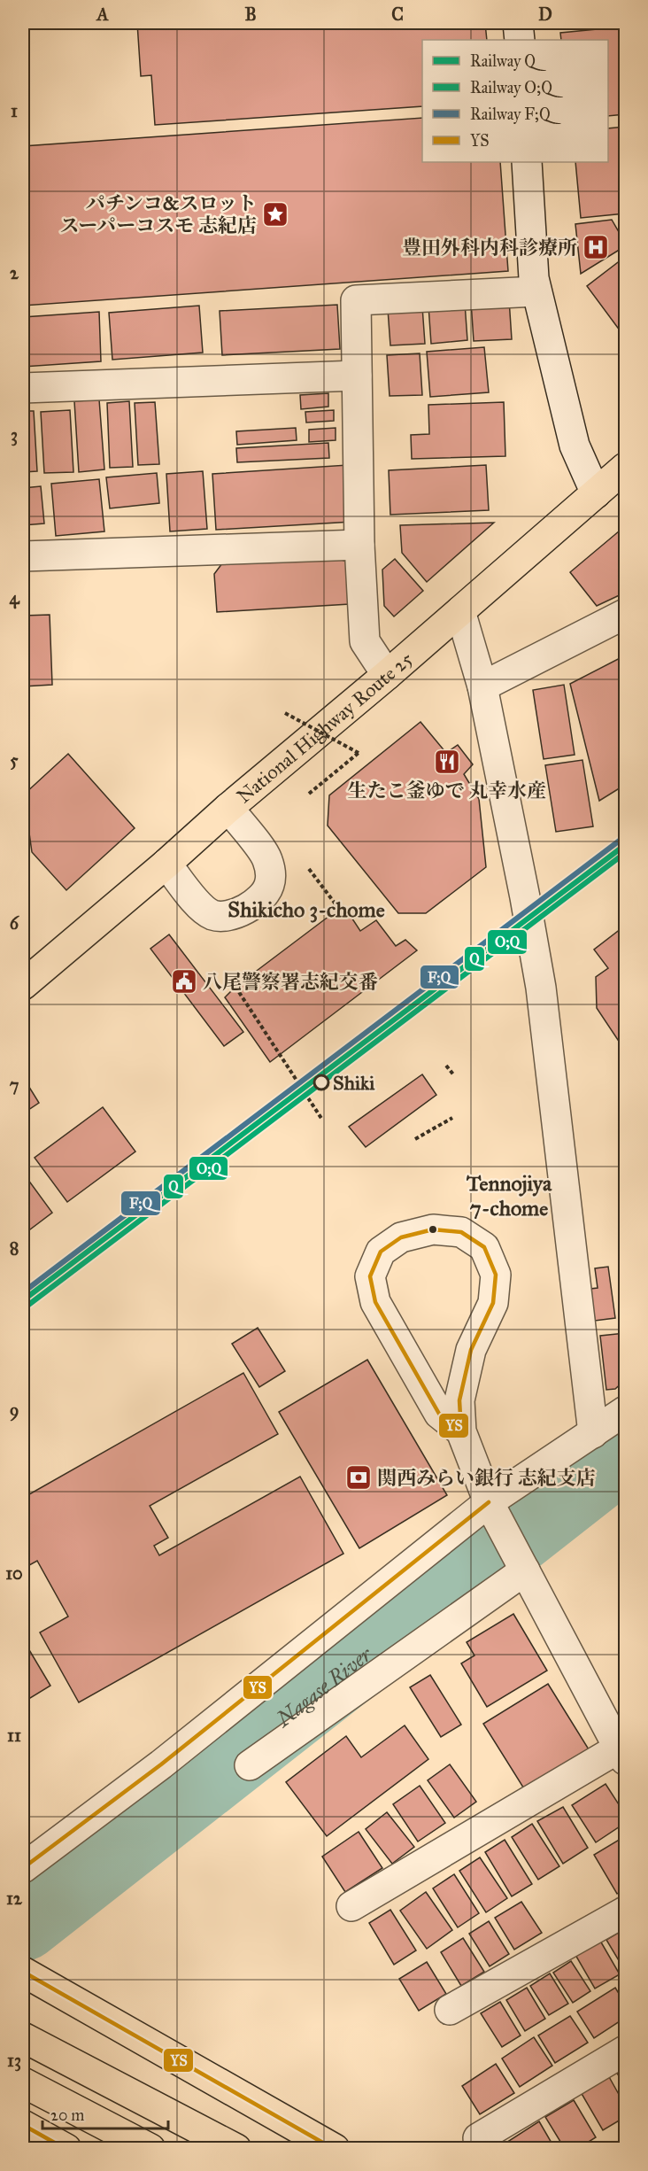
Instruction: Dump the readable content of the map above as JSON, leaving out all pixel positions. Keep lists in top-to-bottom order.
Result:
{
  "streets": {
    "highway": ["National Highway Route 25"]
  },
  "districts": ["Shikicho 3-chome", "Tennojiya 7-chome"],
  "water": ["Nagase River"],
  "places": {
    "place": ["パチンコ&スロット スーパーコスモ 志紀店"],
    "hospital": ["豊田外科内科診療所"],
    "restaurant": ["生たこ釜ゆで 丸幸水産"],
    "public building": ["八尾警察署志紀交番"],
    "other": ["Shiki"],
    "bank": ["関西みらい銀行 志紀支店"]
  },
  "lines": [
    "rail line F;Q",
    "rail line Q",
    "rail line O;Q",
    "transit line YS"
  ],
  "legend": [
    "Railway Q",
    "Railway O;Q",
    "Railway F;Q",
    "YS"
  ],
  "scale_bar": "20 m",
  "grid": {
    "columns": [
      "A",
      "B",
      "C",
      "D"
    ],
    "rows": [
      "1",
      "2",
      "3",
      "4",
      "5",
      "6",
      "7",
      "8",
      "9",
      "10",
      "11",
      "12",
      "13"
    ]
  }
}
